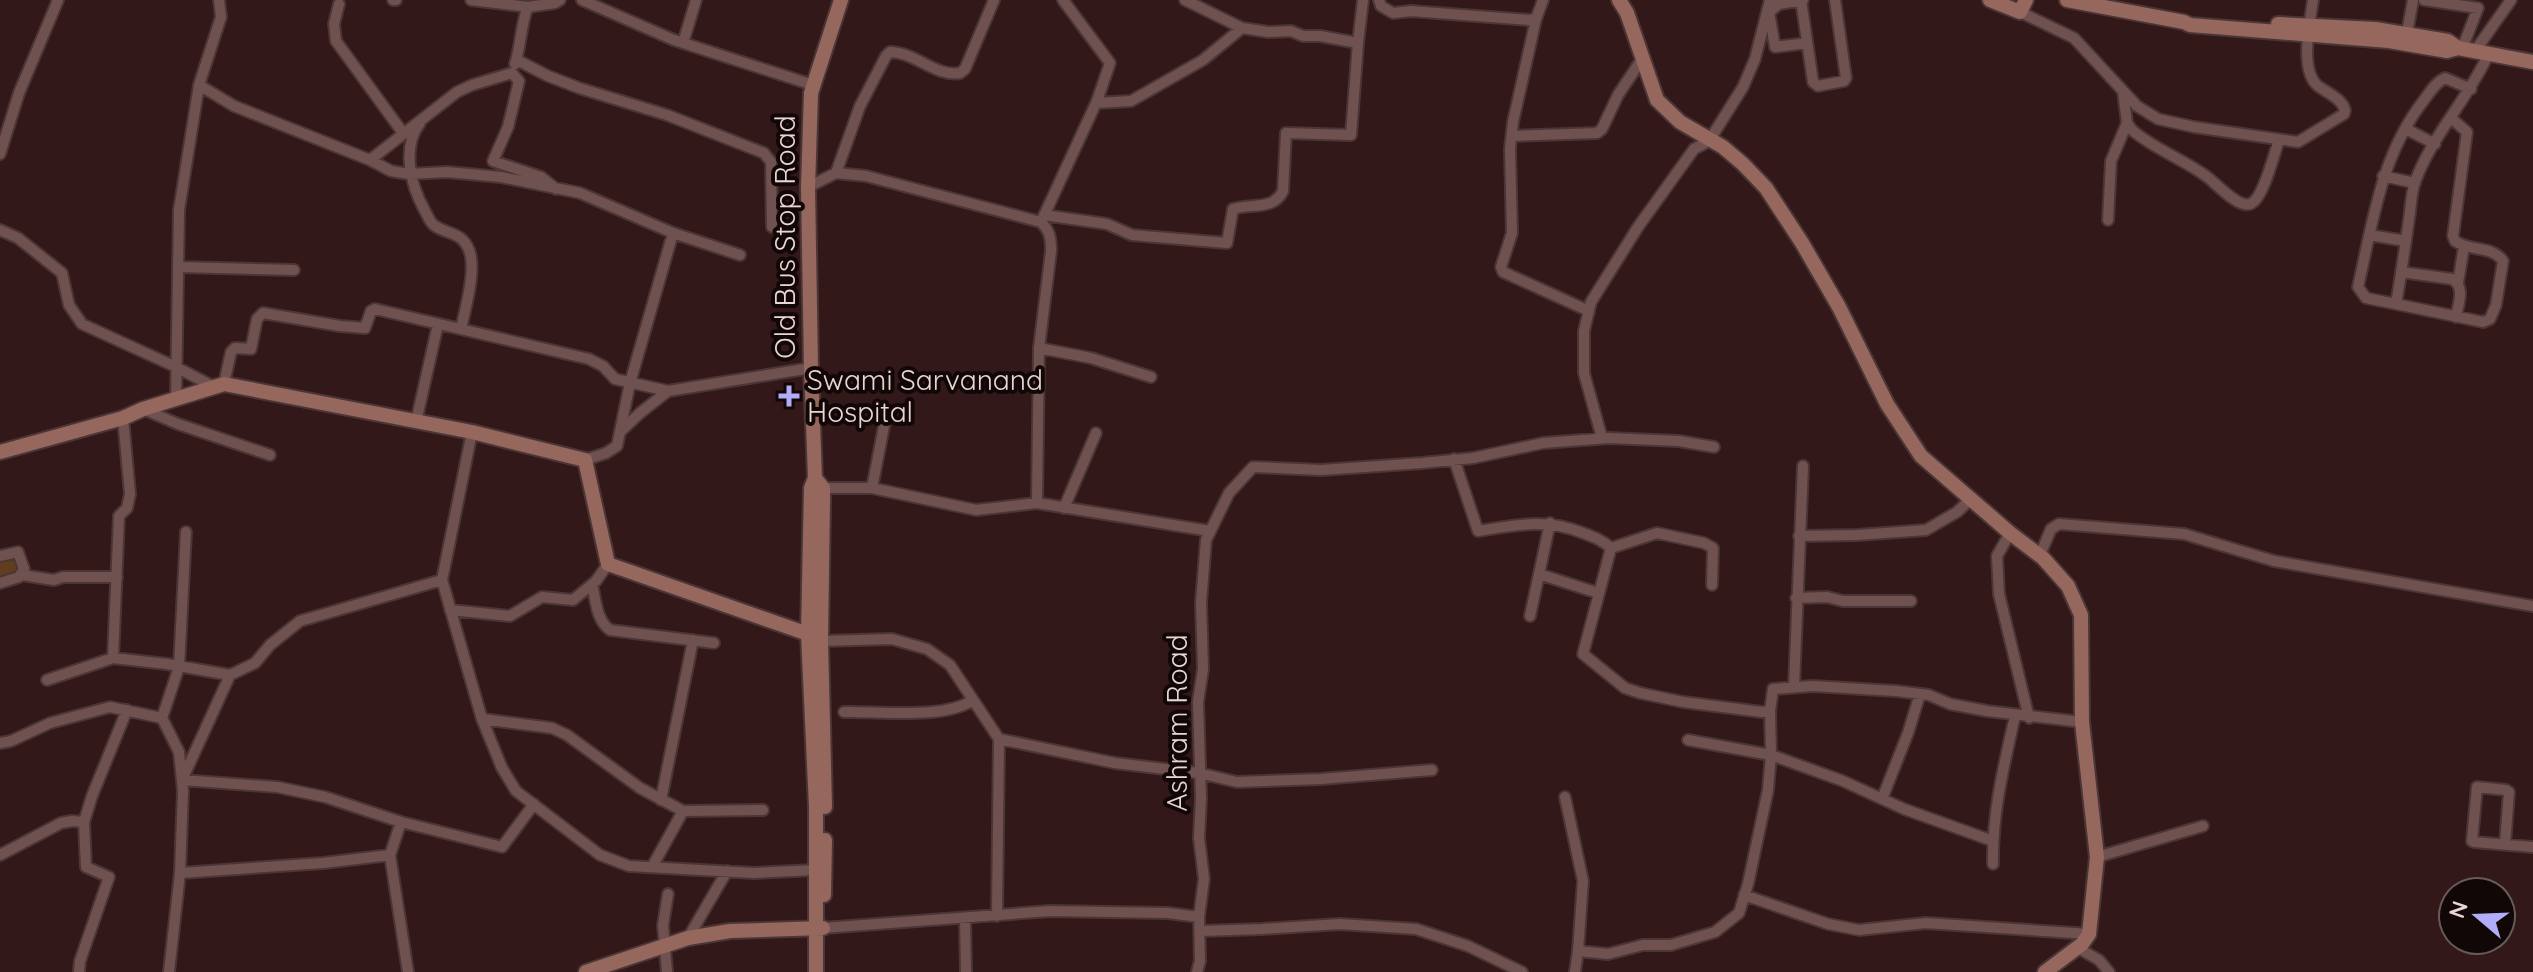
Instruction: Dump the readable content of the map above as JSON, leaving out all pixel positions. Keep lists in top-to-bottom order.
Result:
{
  "streets": {
    "street": ["Old Bus Stop Road", "Ashram Road"]
  },
  "places": {
    "health": ["Swami Sarvanand Hospital"]
  },
  "north": "left"
}
